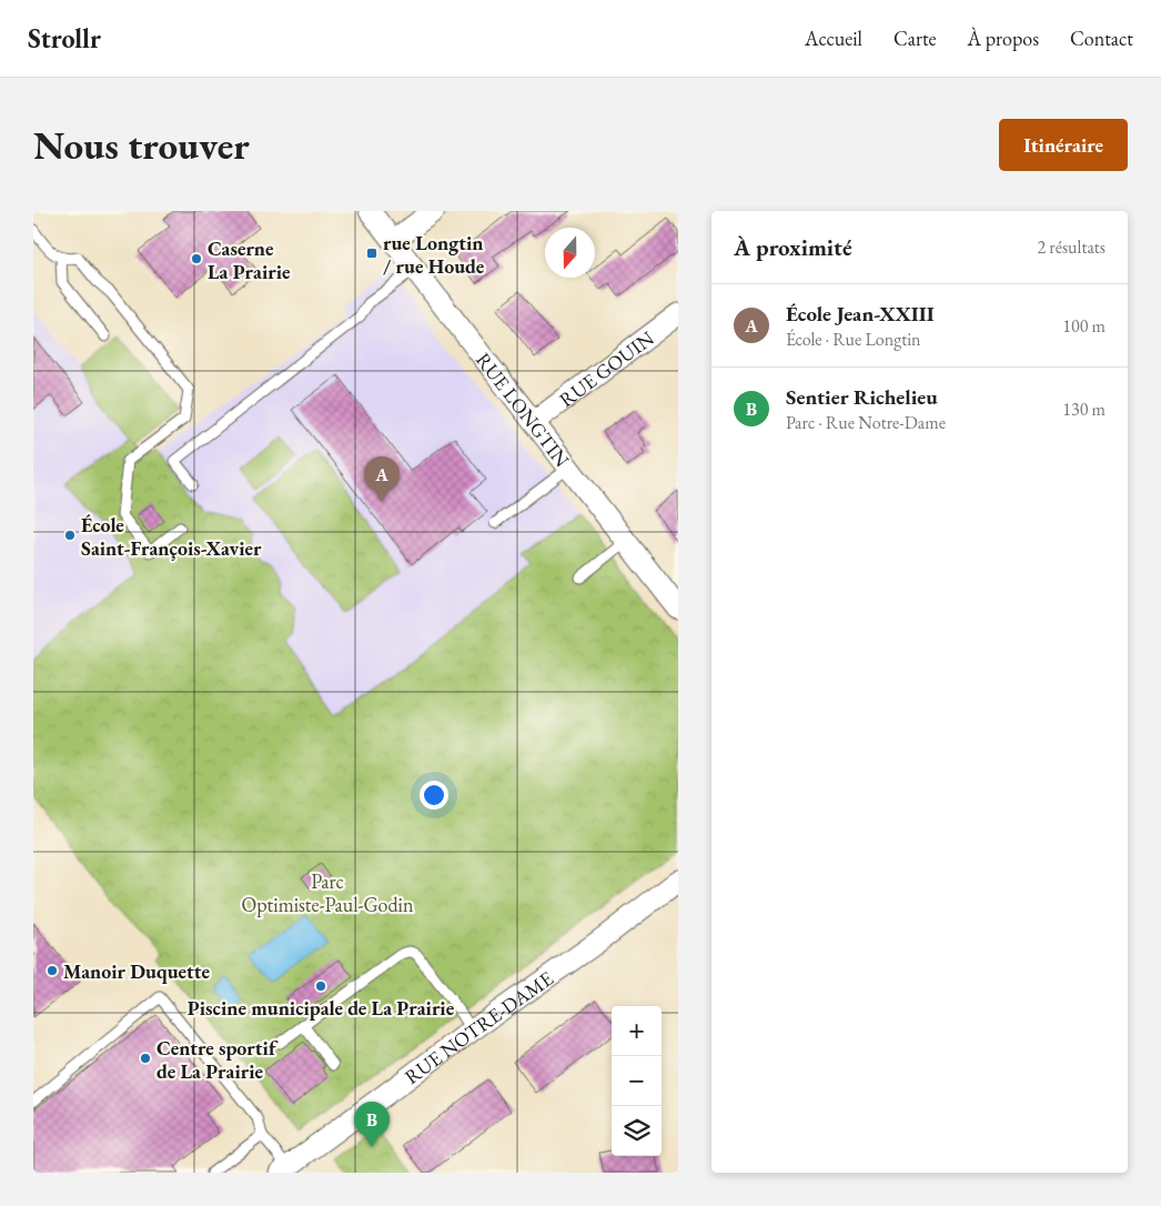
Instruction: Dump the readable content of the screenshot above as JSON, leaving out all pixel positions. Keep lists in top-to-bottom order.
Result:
{
  "streets": {
    "street": ["RUE GOUIN", "RUE LONGTIN", "RUE NOTRE-DAME"]
  },
  "crossings": [
    ["RUE GOUIN", "RUE LONGTIN"]
  ],
  "parks": ["Parc Optimiste-Paul-Godin"],
  "places": {
    "transit": ["rue Longtin / rue Houde"],
    "other": [
      "Caserne La Prairie",
      "École Saint-François-Xavier",
      "Manoir Duquette",
      "Piscine municipale de La Prairie",
      "Centre sportif de La Prairie"
    ]
  },
  "north": "bottom",
  "page": {
    "header": "Strollr",
    "nav": [
      "Accueil",
      "Carte",
      "À propos",
      "Contact"
    ],
    "buttons": "Itinéraire",
    "title": "Nous trouver",
    "heading": ["À proximité", "2 résultats"],
    "list": [
      {
        "mark": "A",
        "name": "École Jean-XXIII",
        "note": "École · Rue Longtin",
        "value": "100 m"
      },
      {
        "mark": "B",
        "name": "Sentier Richelieu",
        "note": "Parc · Rue Notre-Dame",
        "value": "130 m"
      }
    ],
    "pins": ["A", "B"],
    "map_buttons": ["+", "−"]
  }
}
